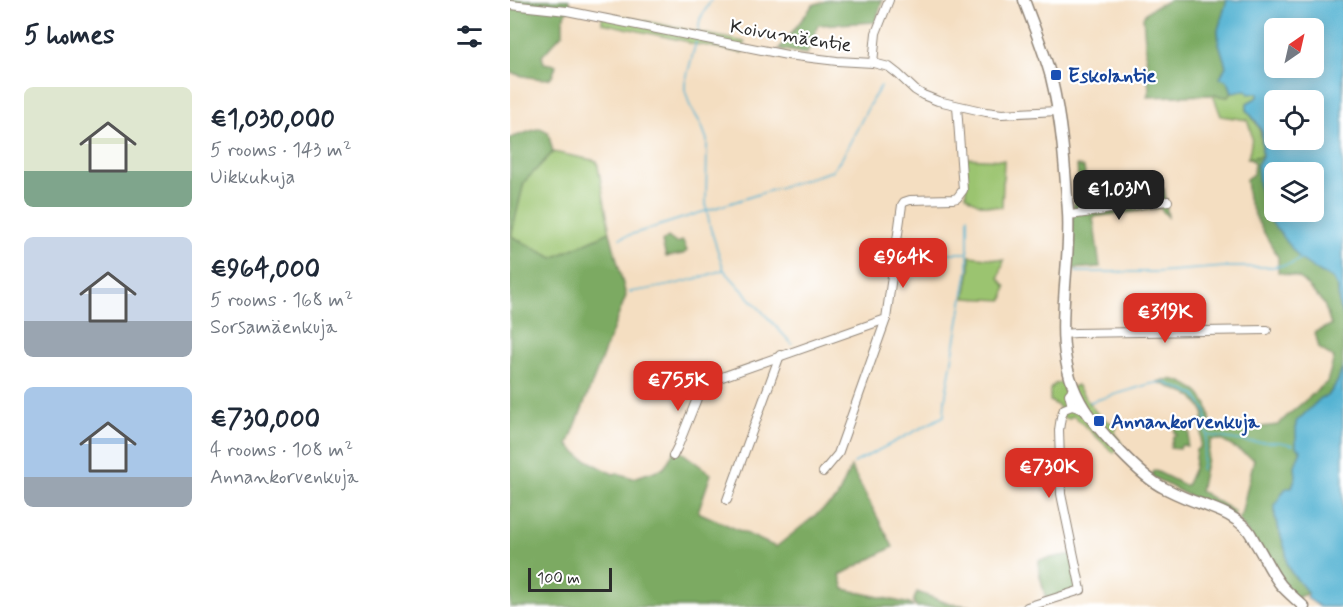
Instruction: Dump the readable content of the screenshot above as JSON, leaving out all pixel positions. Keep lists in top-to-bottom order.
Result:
{
  "streets": {
    "street": ["Koivumäentie"]
  },
  "places": {
    "transit": ["Eskolantie", "Annankorvenkuja"]
  },
  "scale_bar": "100 m",
  "north": "top right",
  "page": {
    "heading": "5 homes",
    "list": [
      {
        "name": "€1,030,000",
        "note": "5 rooms · 143 m² · Uikkukuja"
      },
      {
        "name": "€964,000",
        "note": "5 rooms · 168 m² · Sorsamäenkuja"
      },
      {
        "name": "€730,000",
        "note": "4 rooms · 108 m² · Annankorvenkuja"
      }
    ],
    "price": [
      "€1.03M",
      "€964K",
      "€319K",
      "€755K",
      "€730K"
    ],
    "scale": "100 m"
  }
}
